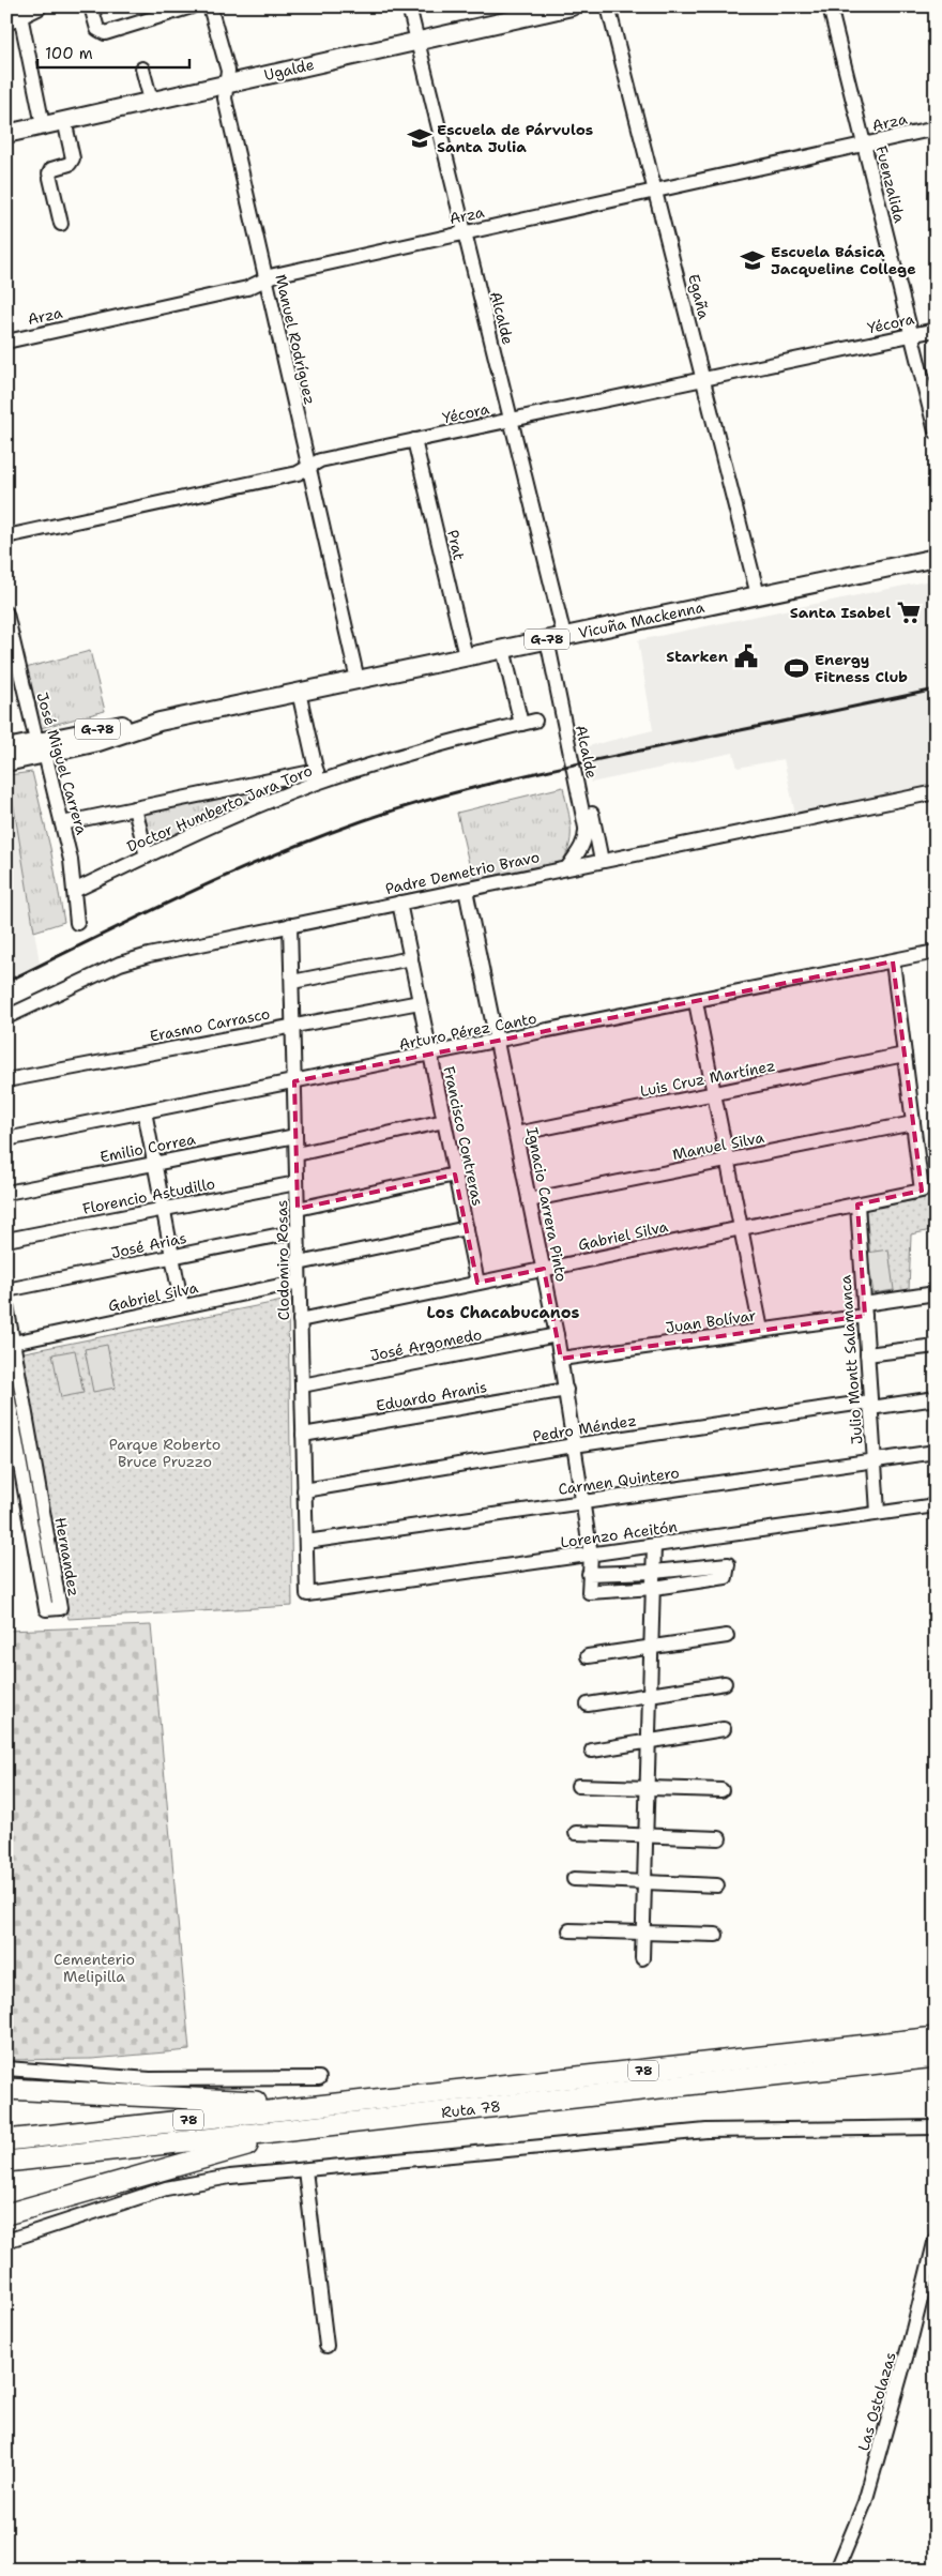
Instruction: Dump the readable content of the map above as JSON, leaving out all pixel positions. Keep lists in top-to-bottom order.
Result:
{
  "streets": {
    "highway": ["78", "Ruta 78"],
    "main road": ["Ugalde", "Vicuña Mackenna", "G-78"],
    "street": [
      "Arza",
      "Fuenzalida",
      "Egaña",
      "Alcalde",
      "Yécora",
      "Manuel Rodríguez",
      "Prat",
      "José Miguel Carrera",
      "Doctor Humberto Jara Toro",
      "Padre Demetrio Bravo",
      "Erasmo Carrasco",
      "Arturo Pérez Canto",
      "Luis Cruz Martínez",
      "Francisco Contreras",
      "Manuel Silva",
      "Emilio Correa",
      "Florencio Astudillo",
      "Ignacio Carrera Pinto",
      "Gabriel Silva",
      "José Arias",
      "Clodomiro Rosas",
      "Juan Bolívar",
      "José Argomedo",
      "Julio Montt Salamanca",
      "Eduardo Aranis",
      "Pedro Méndez",
      "Carmen Quintero",
      "Lorenzo Aceitón",
      "Hernandez",
      "Las Ostolazas"
    ]
  },
  "crossings": [
    ["Ugalde", "Alcalde"],
    ["Ugalde", "Manuel Rodríguez"],
    ["Arza", "Fuenzalida"],
    ["Arza", "Egaña"],
    ["Arza", "Alcalde"],
    ["Arza", "Manuel Rodríguez"],
    ["Fuenzalida", "Yécora"],
    ["Egaña", "Yécora"],
    ["Egaña", "Vicuña Mackenna"],
    ["Alcalde", "Yécora"],
    ["Alcalde", "Vicuña Mackenna"],
    ["Alcalde", "Padre Demetrio Bravo"],
    ["Yécora", "Manuel Rodríguez"],
    ["Yécora", "Prat"],
    ["Manuel Rodríguez", "Vicuña Mackenna"],
    ["Prat", "Vicuña Mackenna"],
    ["Vicuña Mackenna", "José Miguel Carrera"],
    ["José Miguel Carrera", "Doctor Humberto Jara Toro"],
    ["Padre Demetrio Bravo", "Francisco Contreras"],
    ["Padre Demetrio Bravo", "Ignacio Carrera Pinto"],
    ["Padre Demetrio Bravo", "Clodomiro Rosas"],
    ["Erasmo Carrasco", "Francisco Contreras"],
    ["Erasmo Carrasco", "Clodomiro Rosas"],
    ["Arturo Pérez Canto", "Francisco Contreras"],
    ["Arturo Pérez Canto", "Ignacio Carrera Pinto"],
    ["Arturo Pérez Canto", "Clodomiro Rosas"],
    ["Luis Cruz Martínez", "Ignacio Carrera Pinto"],
    ["Francisco Contreras", "Gabriel Silva"],
    ["Manuel Silva", "Ignacio Carrera Pinto"],
    ["Manuel Silva", "Gabriel Silva"],
    ["Emilio Correa", "Clodomiro Rosas"],
    ["Florencio Astudillo", "Clodomiro Rosas"],
    ["Ignacio Carrera Pinto", "Gabriel Silva"],
    ["Ignacio Carrera Pinto", "Juan Bolívar"],
    ["Ignacio Carrera Pinto", "José Argomedo"],
    ["Ignacio Carrera Pinto", "Eduardo Aranis"],
    ["Ignacio Carrera Pinto", "Pedro Méndez"],
    ["Ignacio Carrera Pinto", "Carmen Quintero"],
    ["Ignacio Carrera Pinto", "Lorenzo Aceitón"],
    ["Gabriel Silva", "Clodomiro Rosas"],
    ["Gabriel Silva", "Julio Montt Salamanca"],
    ["Gabriel Silva", "Hernandez"],
    ["José Arias", "Clodomiro Rosas"],
    ["Clodomiro Rosas", "José Argomedo"],
    ["Clodomiro Rosas", "Eduardo Aranis"],
    ["Clodomiro Rosas", "Pedro Méndez"],
    ["Clodomiro Rosas", "Carmen Quintero"],
    ["Clodomiro Rosas", "Lorenzo Aceitón"],
    ["Juan Bolívar", "Julio Montt Salamanca"],
    ["Julio Montt Salamanca", "Pedro Méndez"],
    ["Julio Montt Salamanca", "Carmen Quintero"],
    ["Julio Montt Salamanca", "Lorenzo Aceitón"]
  ],
  "districts": ["Los Chacabucanos"],
  "parks": ["Parque Roberto Bruce Pruzzo", "Cementerio Melipilla"],
  "places": {
    "school or university": ["Escuela de Párvulos Santa Julia", "Escuela Básica Jacqueline College"],
    "supermarket": ["Santa Isabel"],
    "public building": ["Starken"],
    "sports": ["Energy Fitness Club"]
  },
  "scale_bar": "100 m"
}
